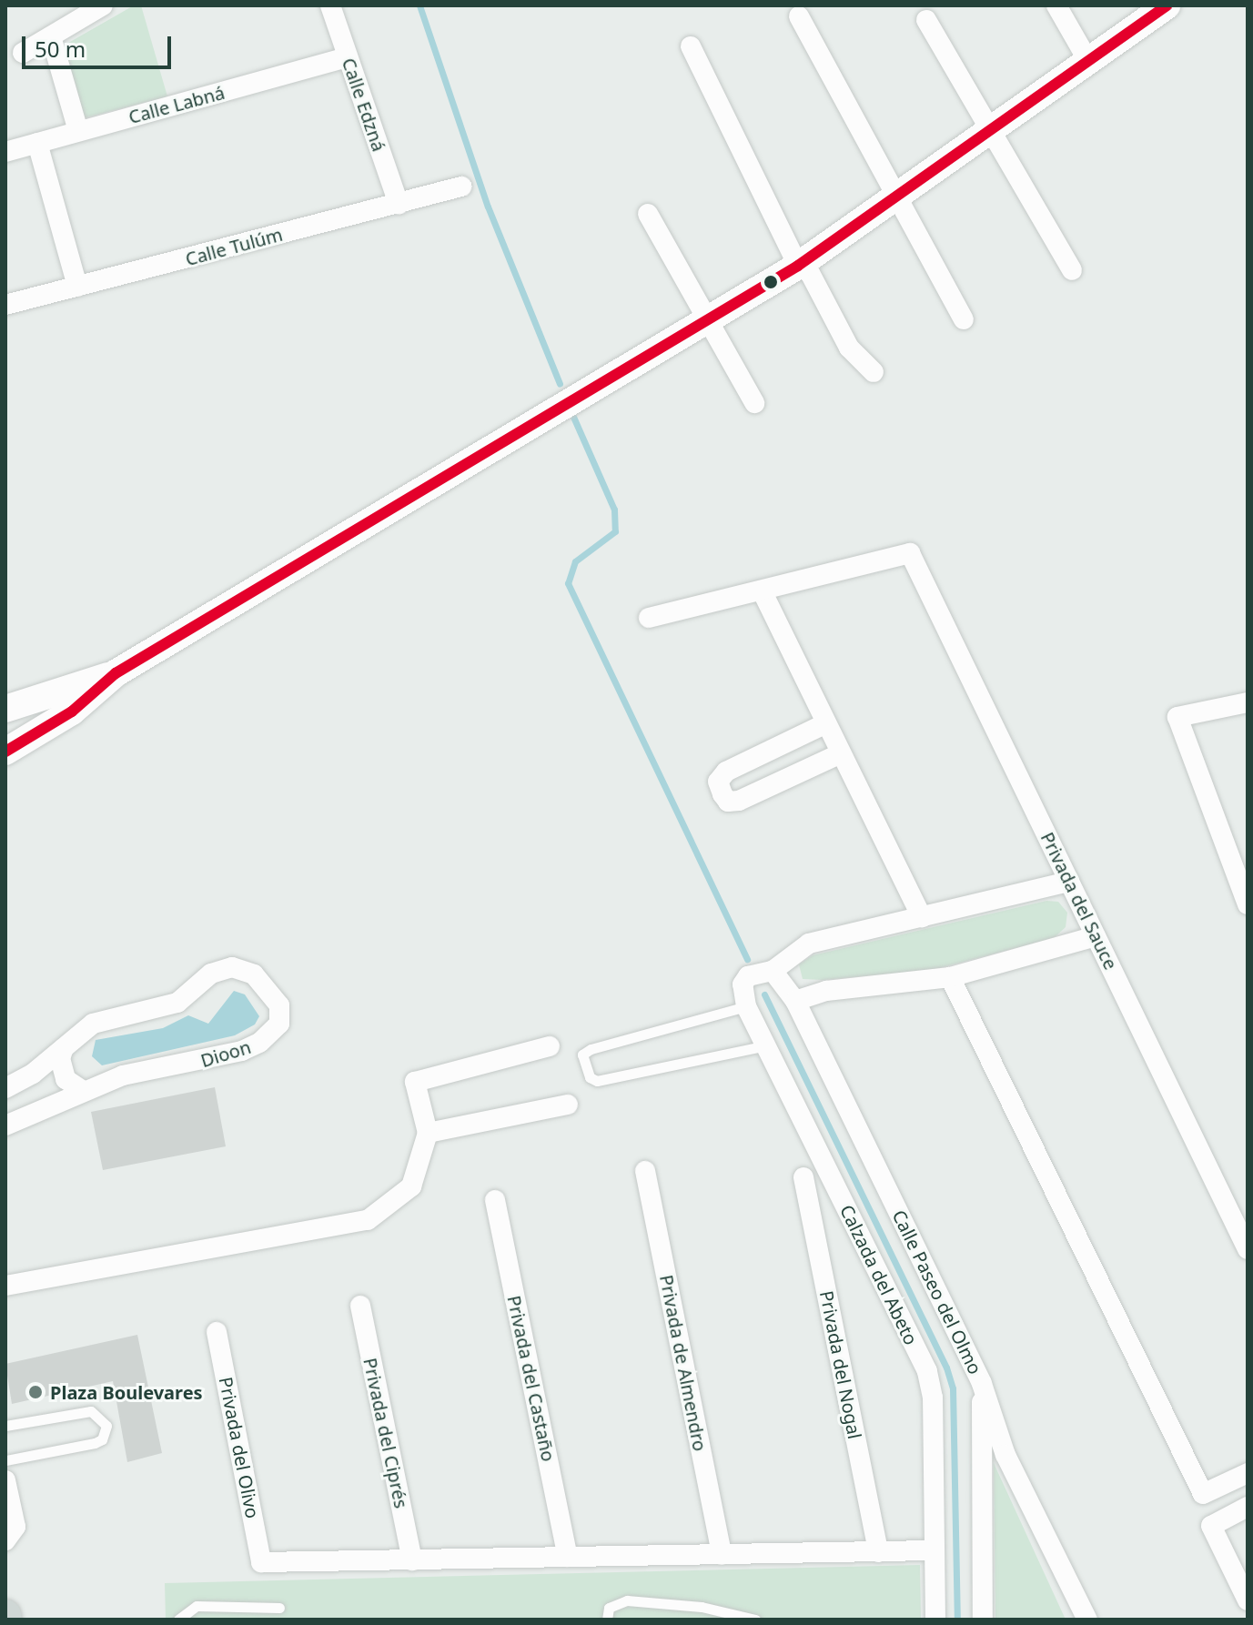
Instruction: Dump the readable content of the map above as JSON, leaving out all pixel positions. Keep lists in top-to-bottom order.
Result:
{
  "streets": {
    "street": [
      "Calle Labná",
      "Calle Edzná",
      "Calle Tulúm",
      "Privada del Sauce",
      "Dioon",
      "Calzada del Abeto",
      "Calle Paseo del Olmo",
      "Privada de Almendro",
      "Privada del Nogal",
      "Privada del Castaño",
      "Privada del Ciprés",
      "Privada del Olivo"
    ]
  },
  "crossings": [
    ["Calle Labná", "Calle Edzná"],
    ["Calle Edzná", "Calle Tulúm"],
    ["Privada del Ciprés", "Privada del Olivo"]
  ],
  "places": ["Plaza Boulevares"],
  "scale_bar": "50 m"
}
